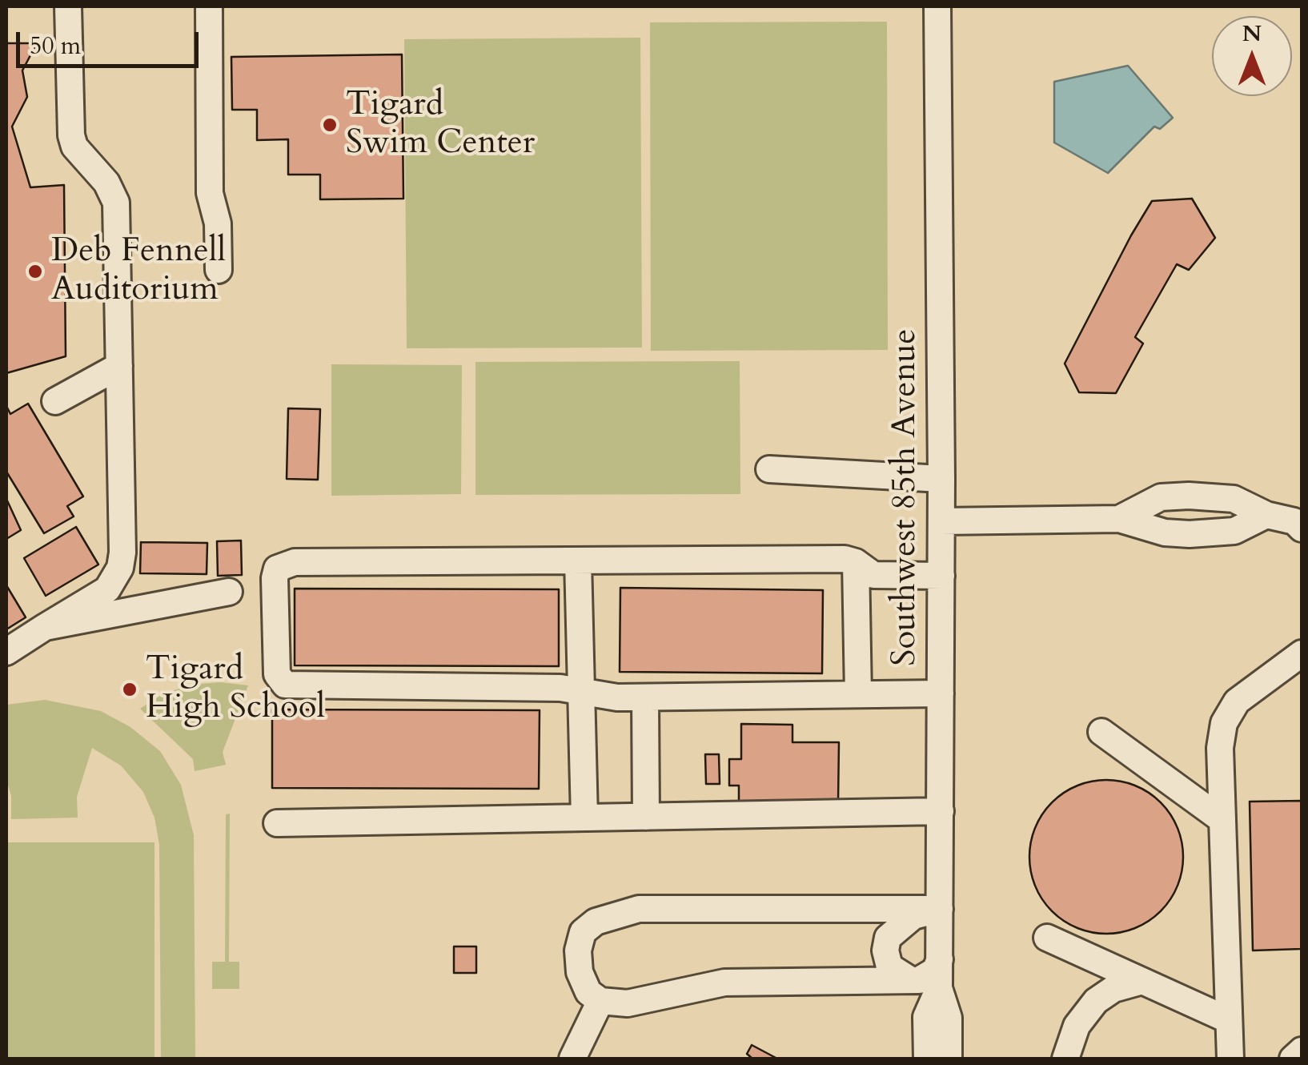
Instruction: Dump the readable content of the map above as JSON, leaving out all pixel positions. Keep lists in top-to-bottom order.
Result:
{
  "streets": {
    "street": ["Southwest 85th Avenue"]
  },
  "places": ["Tigard Swim Center", "Deb Fennell Auditorium", "Tigard High School"],
  "scale_bar": "50 m",
  "north": "top"
}
